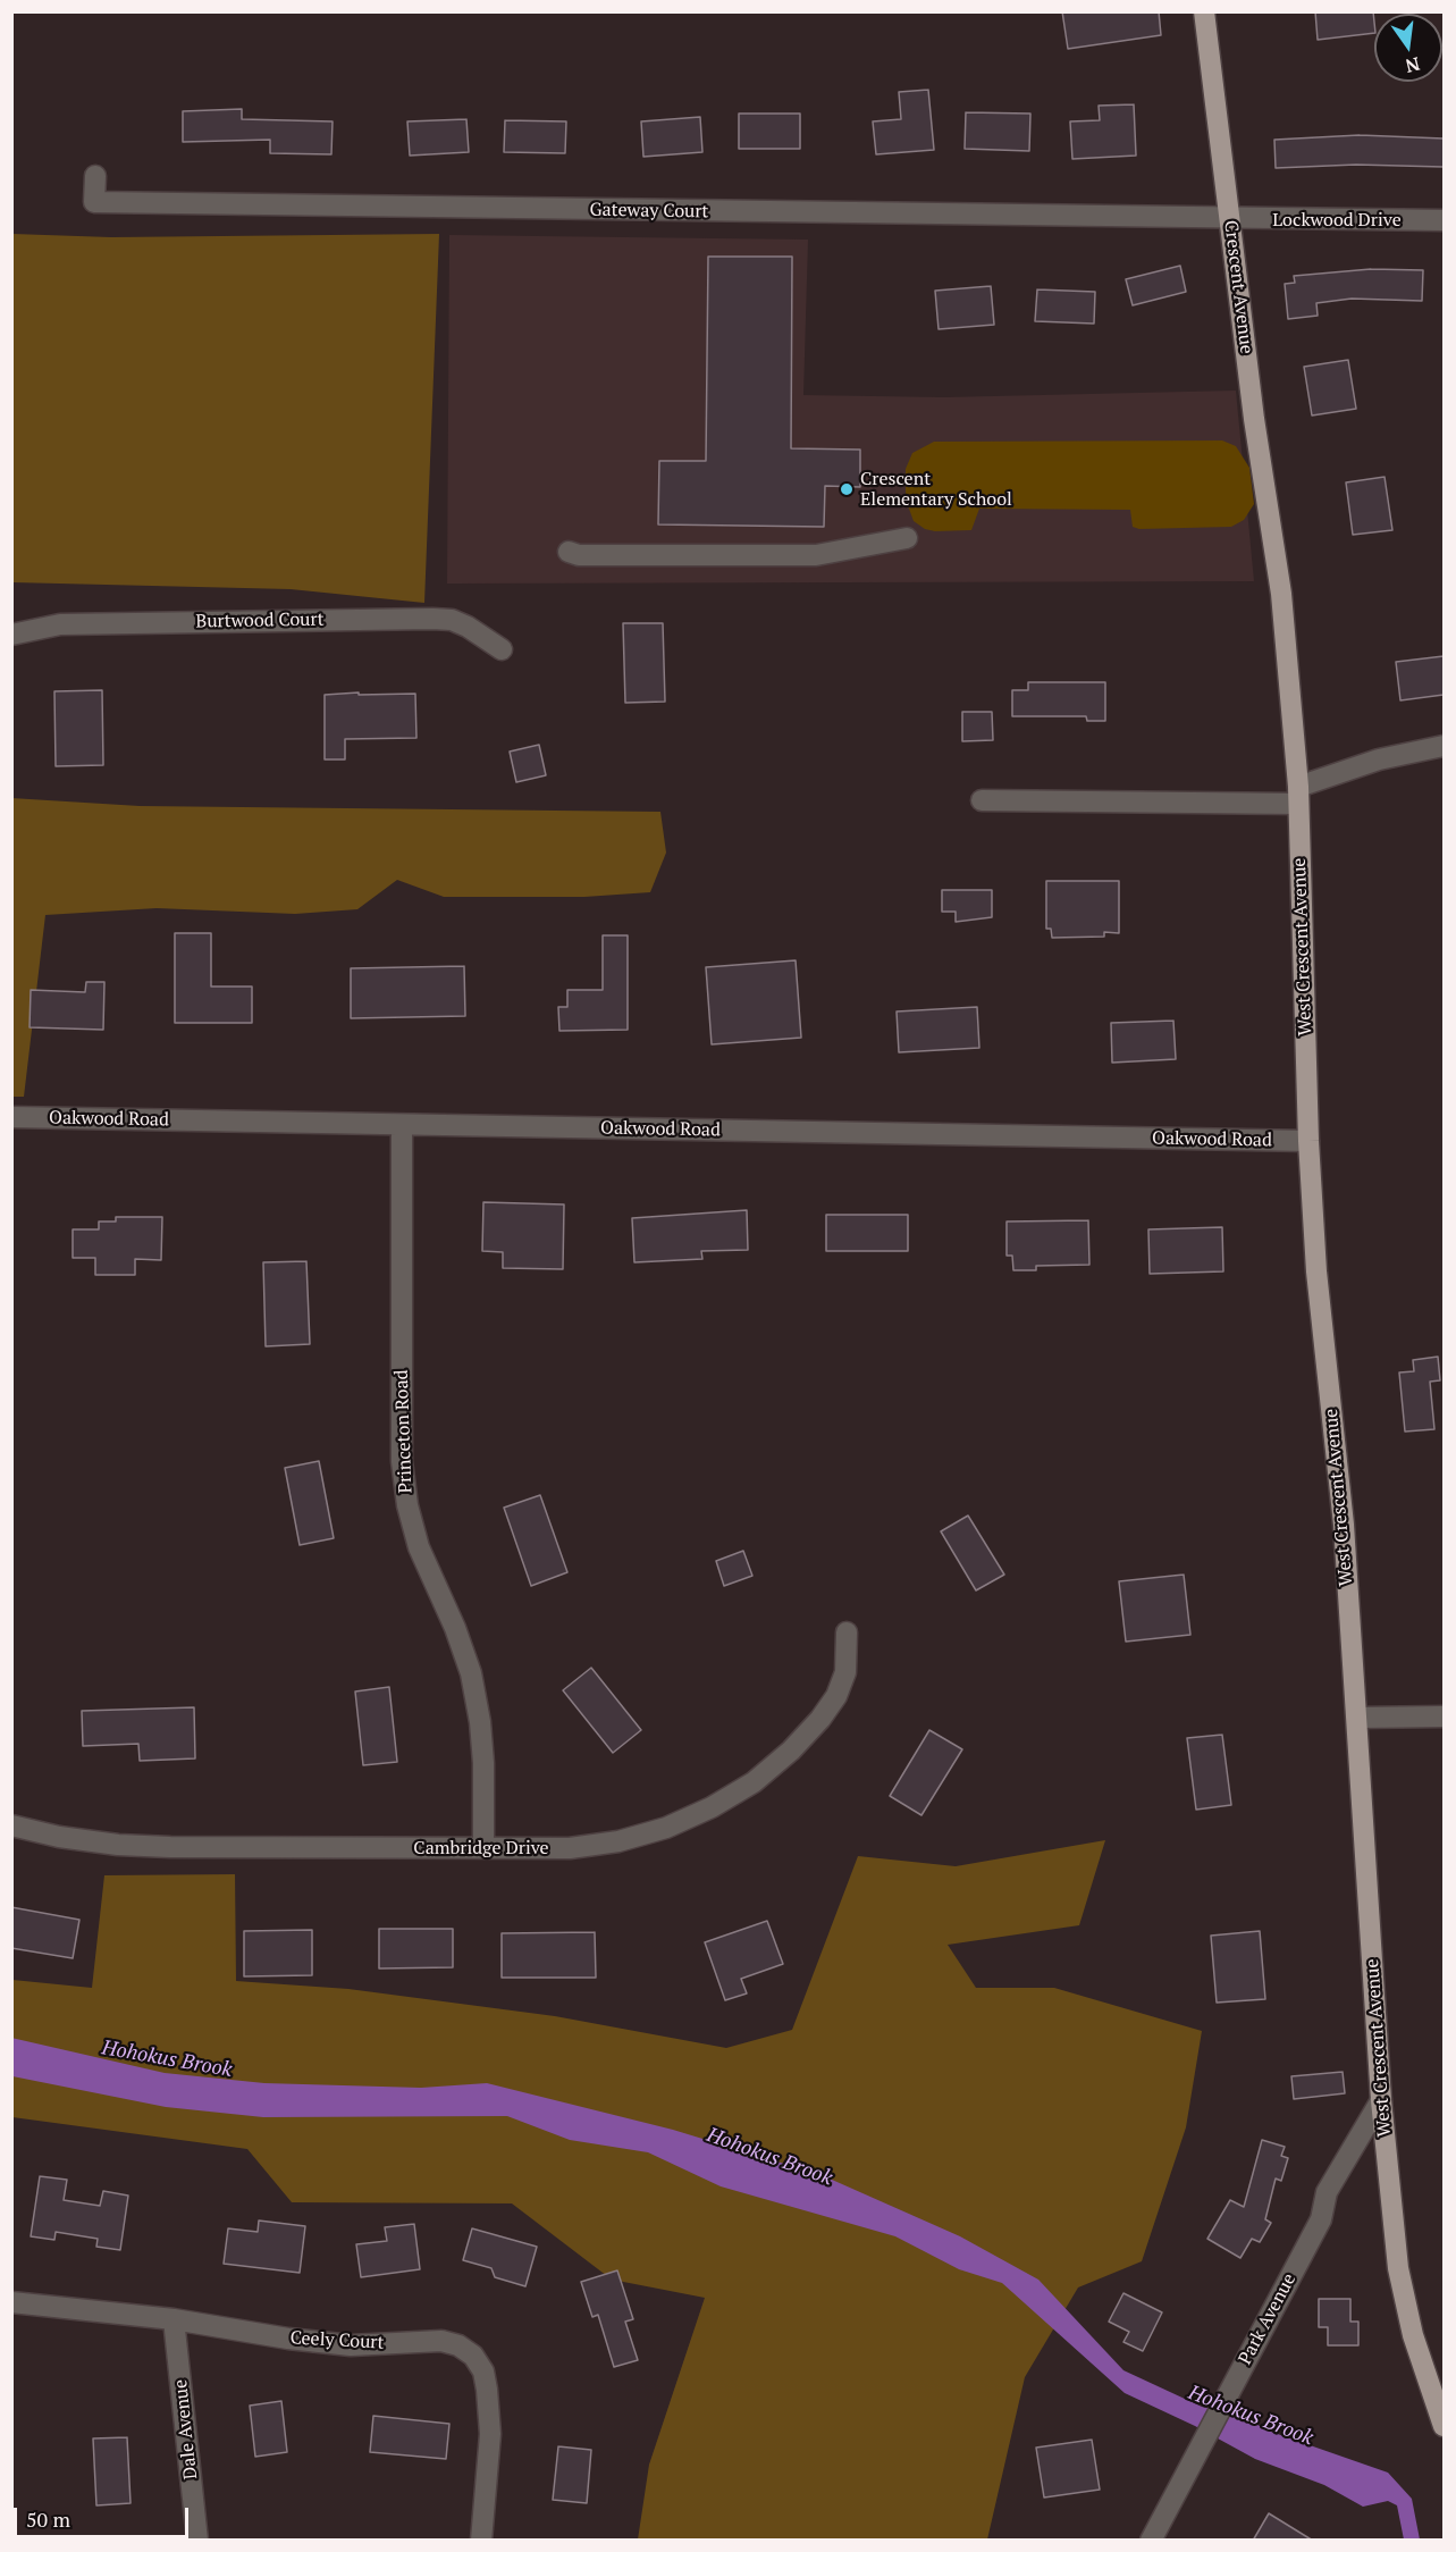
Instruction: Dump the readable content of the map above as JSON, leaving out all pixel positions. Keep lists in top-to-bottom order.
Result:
{
  "streets": {
    "main road": ["Crescent Avenue", "West Crescent Avenue"],
    "street": [
      "Gateway Court",
      "Lockwood Drive",
      "Burtwood Court",
      "Oakwood Road",
      "Princeton Road",
      "Cambridge Drive",
      "Park Avenue",
      "Ceely Court",
      "Dale Avenue"
    ]
  },
  "crossings": [
    ["Gateway Court", "Lockwood Drive"],
    ["Gateway Court", "Crescent Avenue"],
    ["Lockwood Drive", "Crescent Avenue"],
    ["Crescent Avenue", "West Crescent Avenue"],
    ["West Crescent Avenue", "Oakwood Road"],
    ["West Crescent Avenue", "Park Avenue"],
    ["Oakwood Road", "Princeton Road"],
    ["Princeton Road", "Cambridge Drive"],
    ["Ceely Court", "Dale Avenue"]
  ],
  "water": ["Hohokus Brook"],
  "places": ["Crescent Elementary School"],
  "scale_bar": "50 m",
  "north": "bottom"
}
